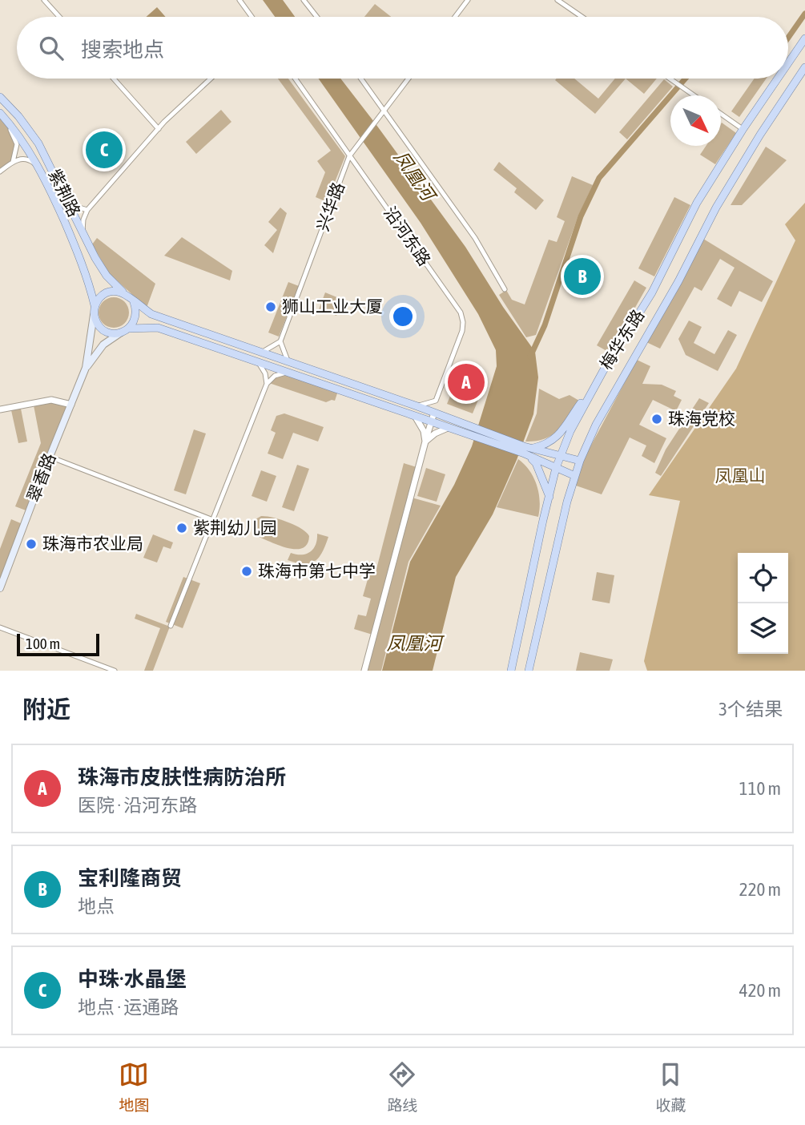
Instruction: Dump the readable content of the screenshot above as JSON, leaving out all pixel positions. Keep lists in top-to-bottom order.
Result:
{
  "streets": {
    "main road": ["紫荆路", "梅华东路", "翠香路"],
    "street": ["兴华路", "沿河东路"]
  },
  "crossings": [
    ["兴华路", "沿河东路"]
  ],
  "water": ["凤凰河"],
  "parks": ["凤凰山"],
  "places": [
    "狮山工业大厦",
    "珠海党校",
    "紫荆幼儿园",
    "珠海市农业局",
    "珠海市第七中学"
  ],
  "scale_bar": "100 m",
  "north": "bottom right",
  "page": {
    "search": "搜索地点",
    "pins": ["C", "B", "A"],
    "scale": "100 m",
    "heading": ["附近", "3个结果"],
    "list": [
      {
        "mark": "A",
        "name": "珠海市皮肤性病防治所",
        "note": "医院 · 沿河东路",
        "value": "110 m"
      },
      {
        "mark": "B",
        "name": "宝利隆商贸",
        "note": "地点",
        "value": "220 m"
      },
      {
        "mark": "C",
        "name": "中珠·水晶堡",
        "note": "地点 · 运通路",
        "value": "420 m"
      }
    ],
    "nav": ["地图", "路线", "收藏"]
  }
}
